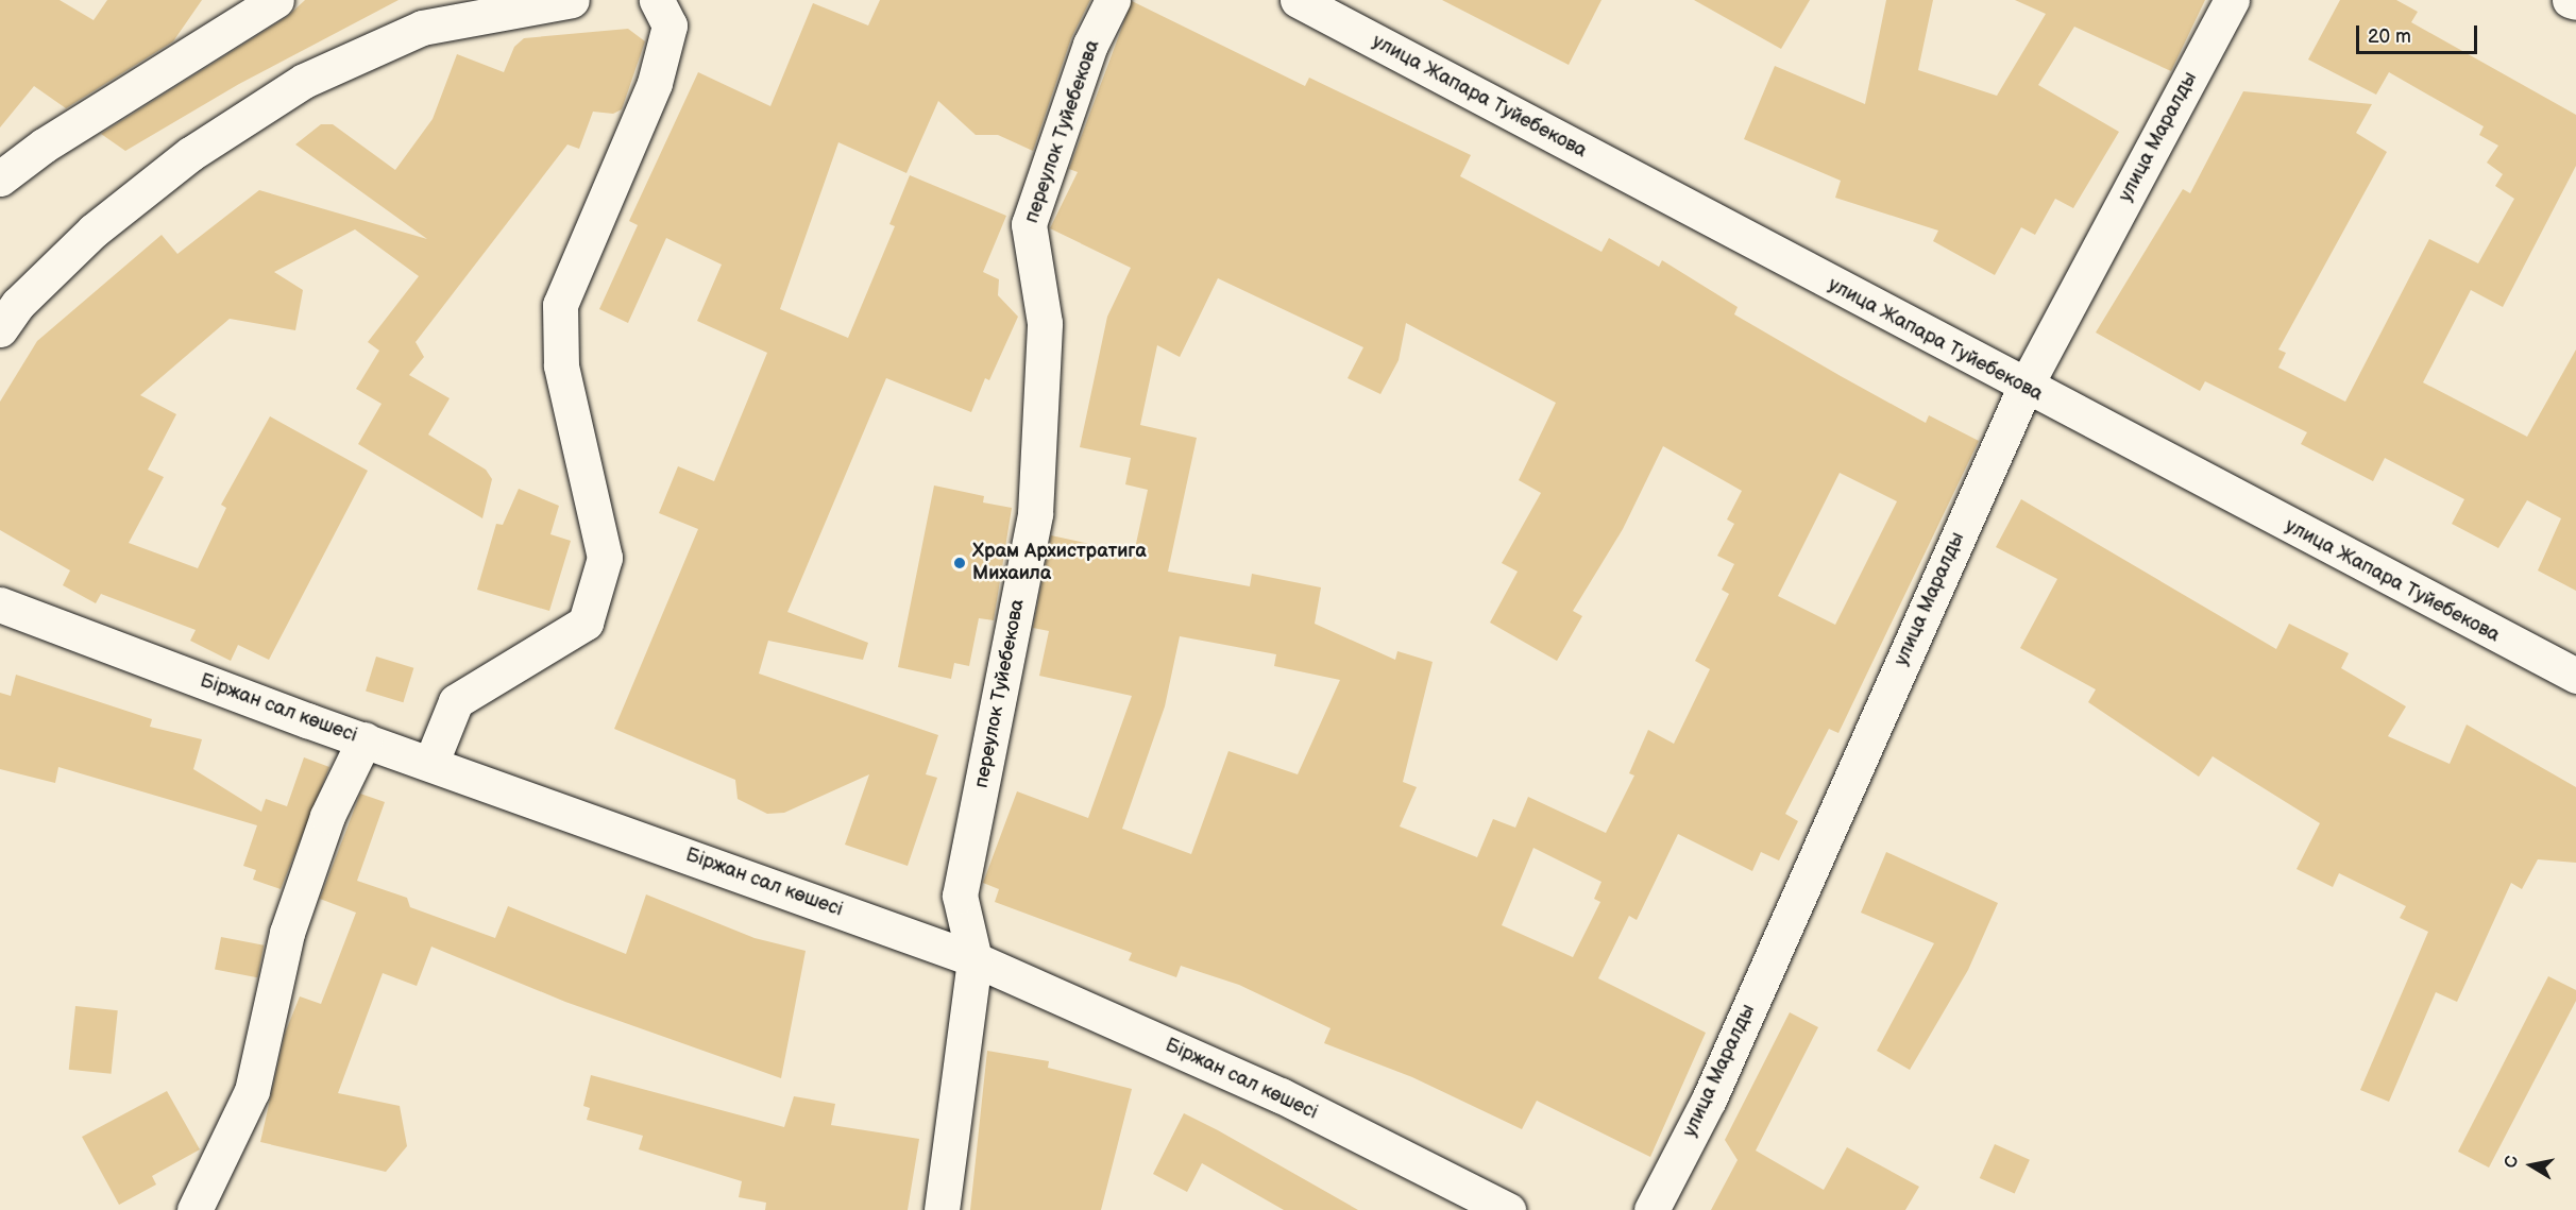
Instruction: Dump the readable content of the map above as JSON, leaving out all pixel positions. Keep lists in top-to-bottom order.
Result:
{
  "streets": {
    "street": [
      "улица Жапара Туйебекова",
      "переулок Туйебекова",
      "улица Маралды",
      "Біржан сал көшесі"
    ]
  },
  "crossings": [
    ["улица Жапара Туйебекова", "улица Маралды"],
    ["переулок Туйебекова", "Біржан сал көшесі"]
  ],
  "places": ["Храм Архистратига Михаила"],
  "scale_bar": "20 m",
  "north": "left"
}
